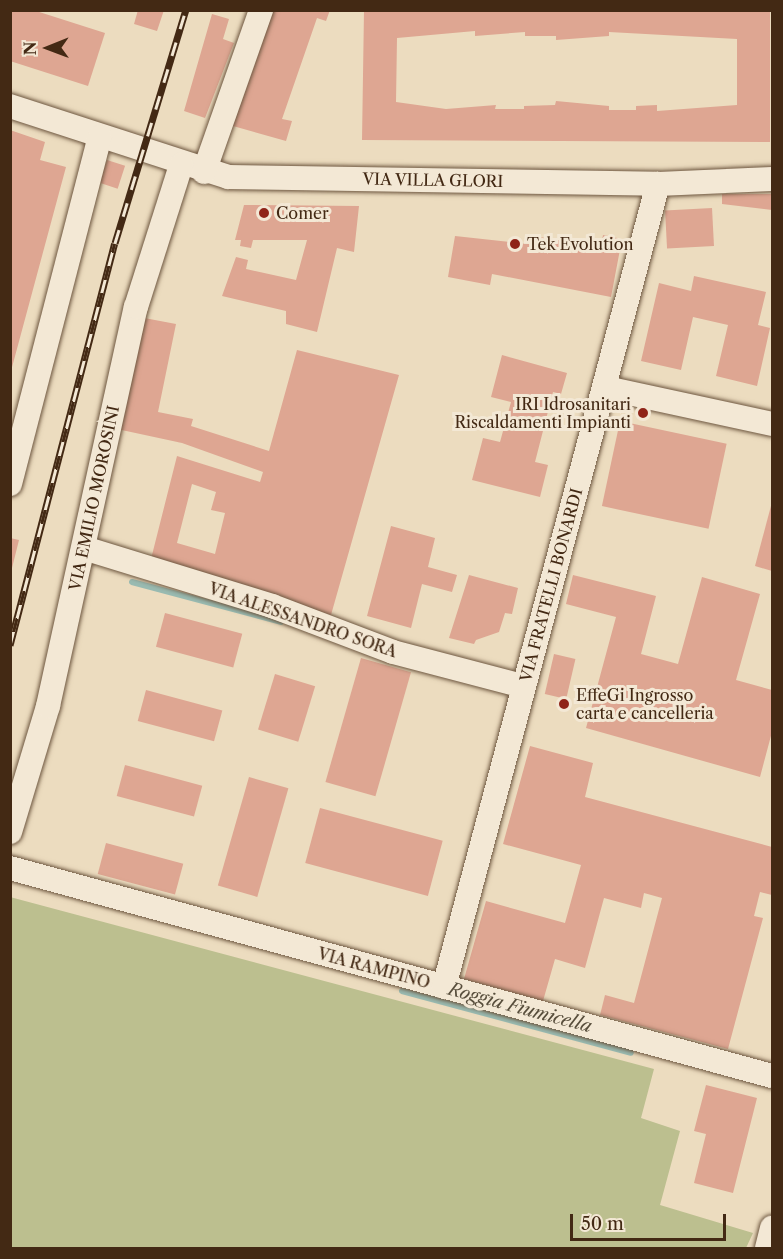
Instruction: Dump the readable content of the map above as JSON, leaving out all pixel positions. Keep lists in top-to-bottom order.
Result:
{
  "streets": {
    "street": [
      "VIA VILLA GLORI",
      "VIA EMILIO MOROSINI",
      "VIA FRATELLI BONARDI",
      "VIA ALESSANDRO SORA",
      "VIA RAMPINO"
    ]
  },
  "crossings": [
    ["VIA VILLA GLORI", "VIA EMILIO MOROSINI"],
    ["VIA VILLA GLORI", "VIA FRATELLI BONARDI"],
    ["VIA EMILIO MOROSINI", "VIA ALESSANDRO SORA"],
    ["VIA FRATELLI BONARDI", "VIA ALESSANDRO SORA"],
    ["VIA FRATELLI BONARDI", "VIA RAMPINO"]
  ],
  "water": ["Roggia Fiumicella"],
  "places": [
    "Comer",
    "Tek Evolution",
    "IRI Idrosanitari Riscaldamenti Impianti",
    "EffeGi Ingrosso carta e cancelleria"
  ],
  "scale_bar": "50 m",
  "north": "left"
}
